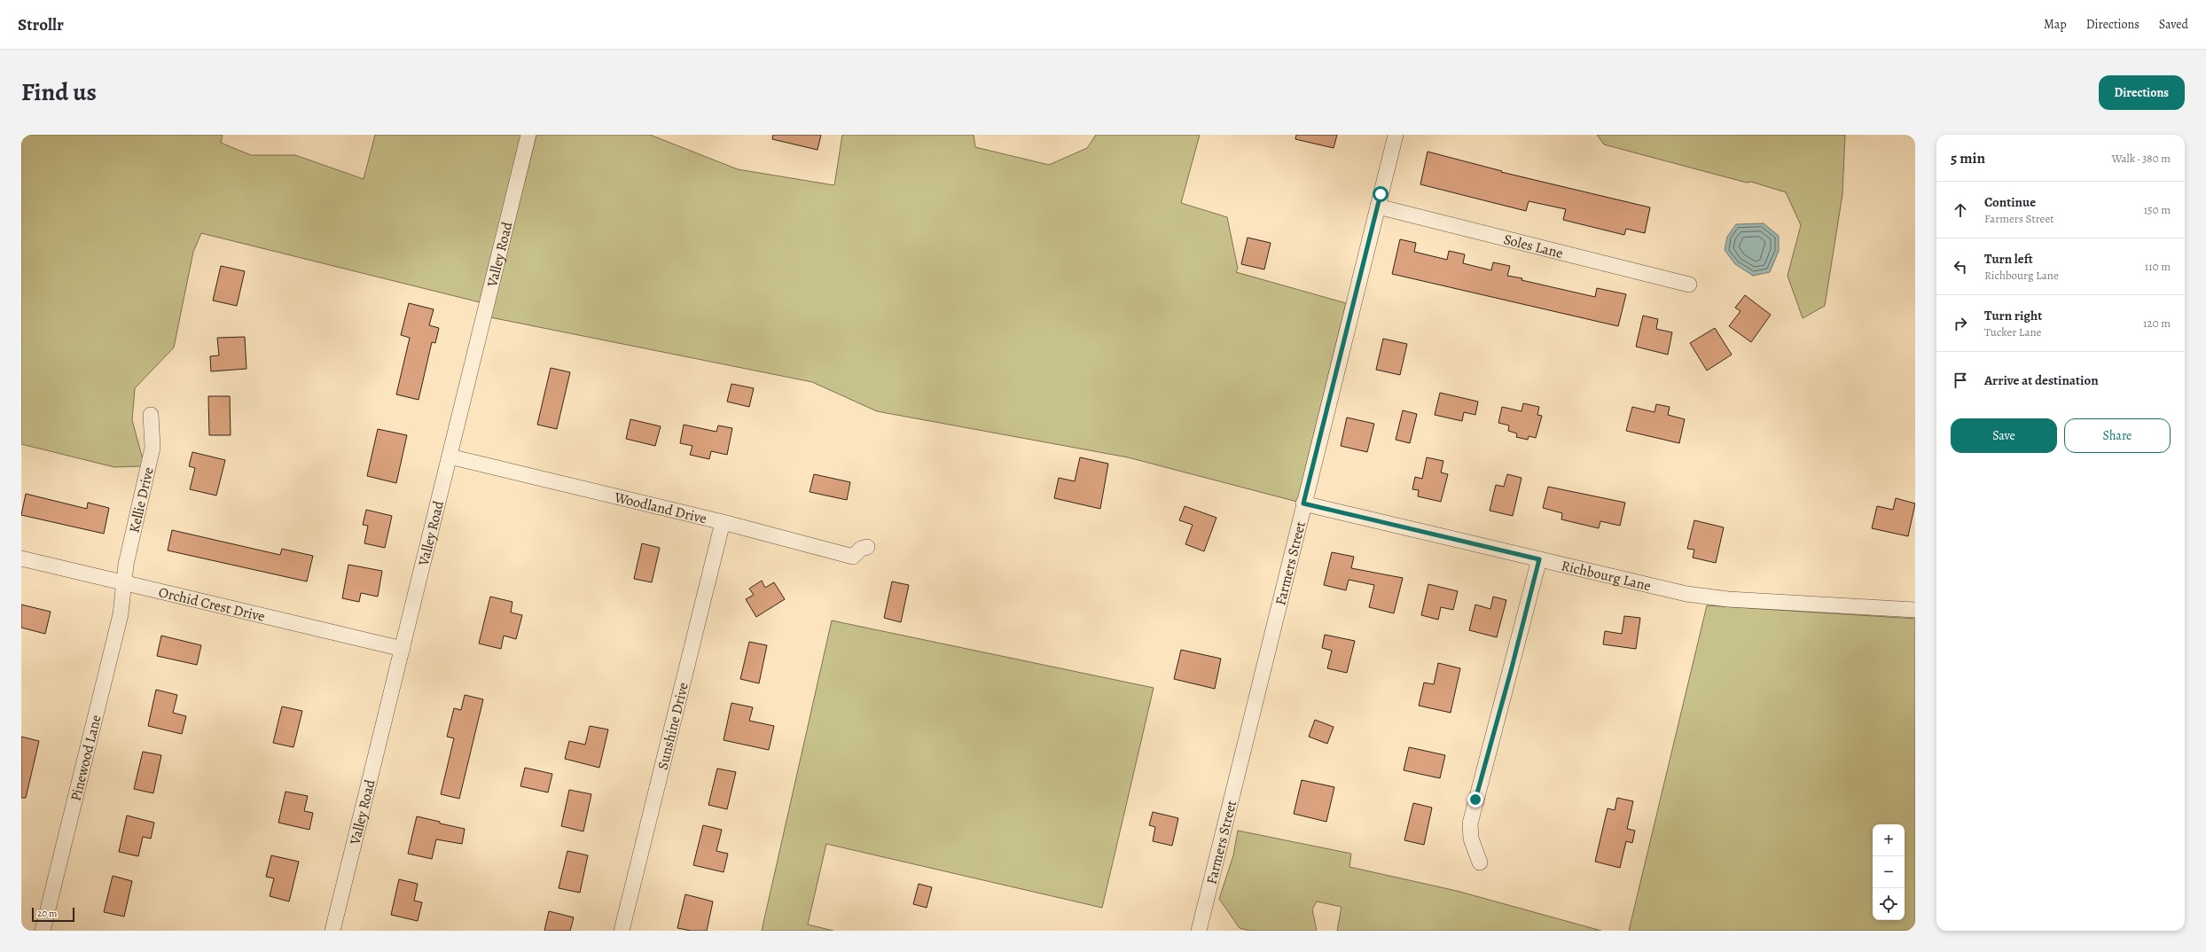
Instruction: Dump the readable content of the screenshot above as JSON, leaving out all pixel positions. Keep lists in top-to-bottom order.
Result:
{
  "streets": {
    "street": [
      "Soles Lane",
      "Valley Road",
      "Kellie Drive",
      "Woodland Drive",
      "Farmers Street",
      "Richbourg Lane",
      "Orchid Crest Drive",
      "Sunshine Drive",
      "Pinewood Lane"
    ]
  },
  "crossings": [
    ["Soles Lane", "Farmers Street"],
    ["Valley Road", "Woodland Drive"],
    ["Valley Road", "Orchid Crest Drive"],
    ["Kellie Drive", "Orchid Crest Drive"],
    ["Kellie Drive", "Pinewood Lane"],
    ["Woodland Drive", "Sunshine Drive"],
    ["Farmers Street", "Richbourg Lane"],
    ["Orchid Crest Drive", "Pinewood Lane"]
  ],
  "scale_bar": "20 m",
  "page": {
    "header": "Strollr",
    "nav": ["Map", "Directions", "Saved"],
    "title": "Find us",
    "buttons": [
      "Directions",
      ["Save", "Share"]
    ],
    "heading": ["5 min", "Walk · 380 m"],
    "list": [
      ["Continue", "Farmers Street", "150 m"],
      ["Turn left", "Richbourg Lane", "110 m"],
      ["Turn right", "Tucker Lane", "120 m"],
      "Arrive at destination"
    ],
    "map_buttons": ["+", "−"],
    "scale": "20 m"
  }
}
